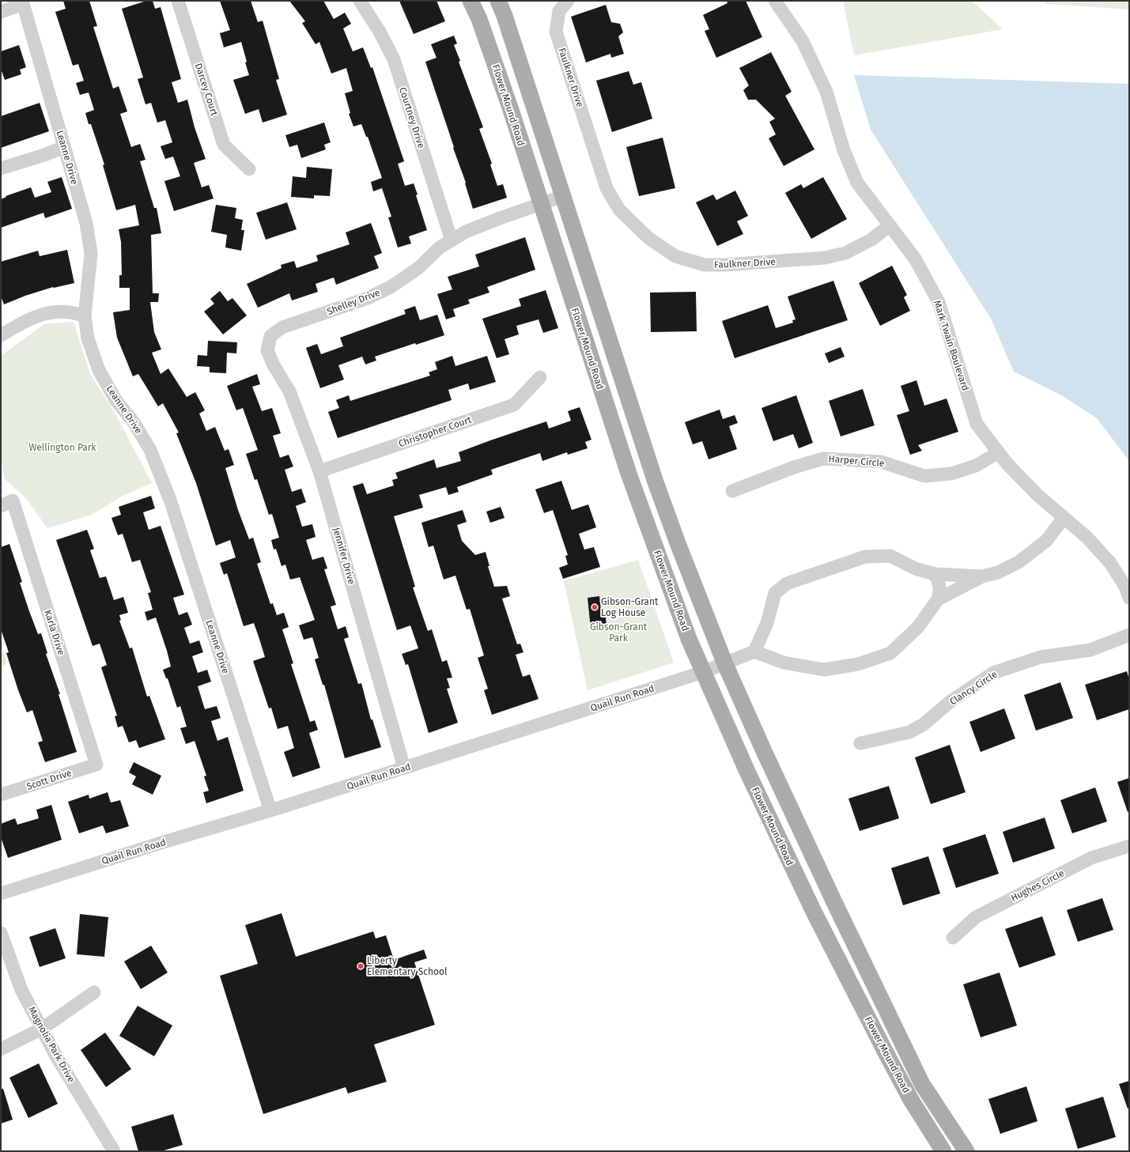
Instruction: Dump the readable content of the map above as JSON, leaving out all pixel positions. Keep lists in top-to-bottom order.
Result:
{
  "streets": {
    "main road": ["Flower Mound Road"],
    "street": [
      "Faulkner Drive",
      "Darcey Court",
      "Courtney Drive",
      "Leanne Drive",
      "Shelley Drive",
      "Mark Twain Boulevard",
      "Christopher Court",
      "Harper Circle",
      "Jennifer Drive",
      "Karla Drive",
      "Clancy Circle",
      "Quail Run Road",
      "Scott Drive",
      "Hughes Circle",
      "Magnolia Park Drive"
    ]
  },
  "crossings": [
    ["Faulkner Drive", "Mark Twain Boulevard"],
    ["Flower Mound Road", "Shelley Drive"],
    ["Flower Mound Road", "Quail Run Road"],
    ["Courtney Drive", "Shelley Drive"],
    ["Leanne Drive", "Quail Run Road"],
    ["Shelley Drive", "Jennifer Drive"],
    ["Mark Twain Boulevard", "Harper Circle"],
    ["Christopher Court", "Jennifer Drive"],
    ["Jennifer Drive", "Quail Run Road"],
    ["Karla Drive", "Scott Drive"]
  ],
  "parks": ["Wellington Park", "Gibson-Grant Park"],
  "places": ["Gibson-Grant Log House", "Liberty Elementary School"]
}
